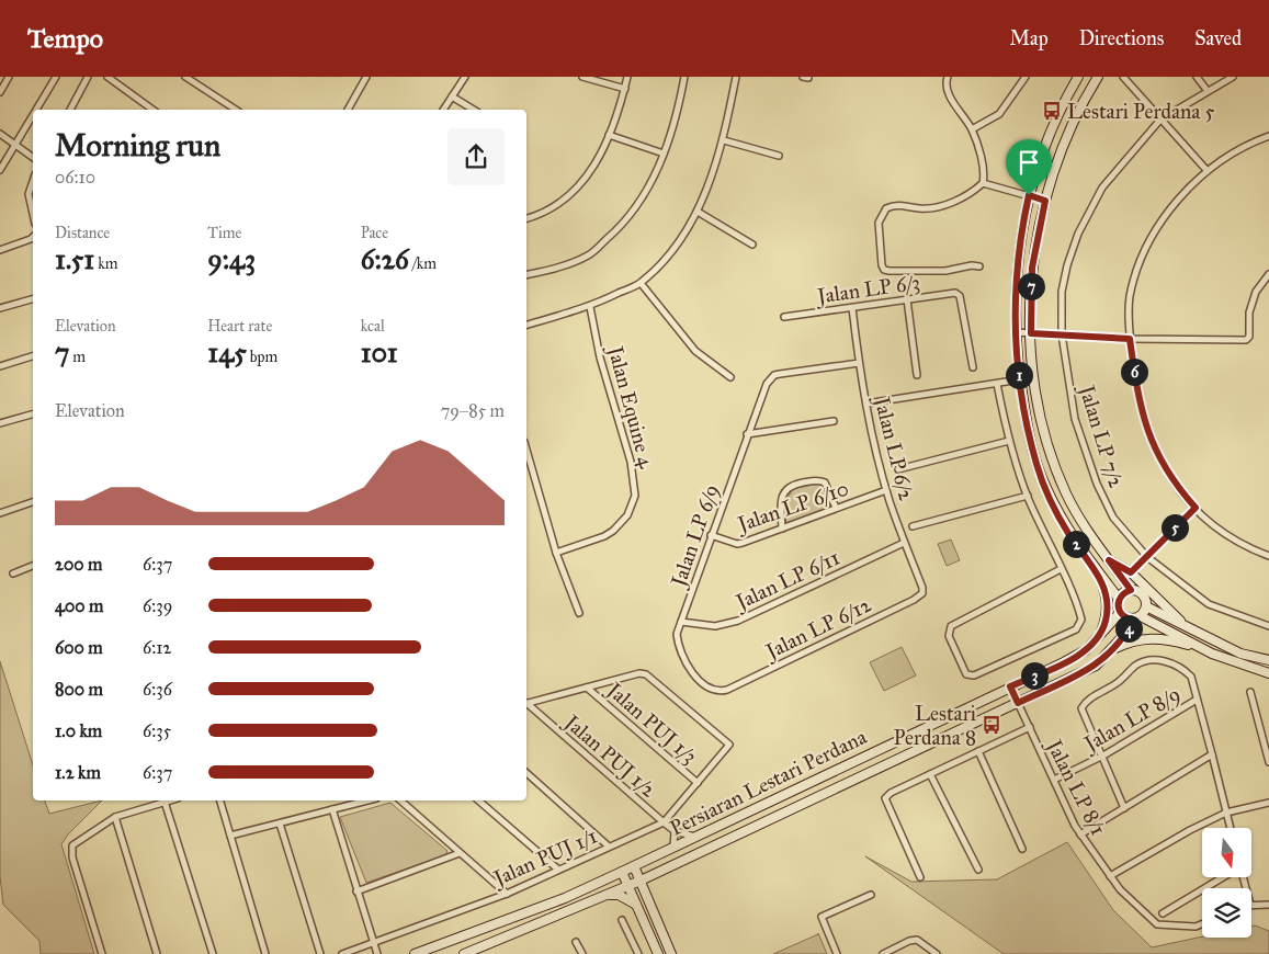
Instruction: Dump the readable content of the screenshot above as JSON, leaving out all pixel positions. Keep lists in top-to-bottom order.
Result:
{
  "streets": {
    "main road": ["Persiaran Lestari Perdana"],
    "street": [
      "Jalan LP 6/3",
      "Jalan Equine 4",
      "Jalan LP 7/2",
      "Jalan LP 6/2",
      "Jalan LP 6/10",
      "Jalan LP 6/9",
      "Jalan LP 6/11",
      "Jalan LP 6/12",
      "Jalan LP 8/9",
      "Jalan PUJ 1/3",
      "Jalan PUJ 1/2",
      "Jalan LP 8/1",
      "Jalan PUJ 1/1"
    ]
  },
  "crossings": [
    ["Jalan LP 6/3", "Jalan LP 6/2"],
    ["Jalan LP 6/2", "Jalan LP 6/10"],
    ["Jalan LP 6/2", "Jalan LP 6/9"],
    ["Jalan LP 6/2", "Jalan LP 6/11"],
    ["Jalan LP 6/2", "Jalan LP 6/12"],
    ["Jalan LP 6/10", "Jalan LP 6/9"],
    ["Jalan LP 6/9", "Jalan LP 6/11"],
    ["Jalan LP 6/9", "Jalan LP 6/12"],
    ["Jalan LP 8/9", "Jalan LP 8/1"],
    ["Jalan PUJ 1/3", "Jalan PUJ 1/1"],
    ["Jalan PUJ 1/2", "Persiaran Lestari Perdana"],
    ["Jalan PUJ 1/2", "Jalan PUJ 1/1"],
    ["Persiaran Lestari Perdana", "Jalan LP 8/1"]
  ],
  "places": {
    "bus stop": ["Lestari Perdana 5", "Lestari Perdana 8"]
  },
  "north": "bottom",
  "page": {
    "header": "Tempo",
    "nav": ["Map", "Directions", "Saved"],
    "heading": ["Morning run", "06:10"],
    "stats": [
      ["Distance", "1.51 km"],
      ["Time", "9:43"],
      ["Pace", "6:26 /km"],
      ["Elevation", "7 m"],
      ["Heart rate", "145 bpm"],
      ["kcal", "101"]
    ],
    "pins": [
      "7",
      "6",
      "1",
      "5",
      "2",
      "4",
      "3"
    ],
    "chart": ["Elevation", "79–85 m"],
    "list": [
      {
        "name": "200 m",
        "note": "6:37"
      },
      {
        "name": "400 m",
        "note": "6:39"
      },
      {
        "name": "600 m",
        "note": "6:12"
      },
      {
        "name": "800 m",
        "note": "6:36"
      },
      {
        "name": "1.0 km",
        "note": "6:35"
      },
      {
        "name": "1.2 km",
        "note": "6:37"
      }
    ]
  }
}
